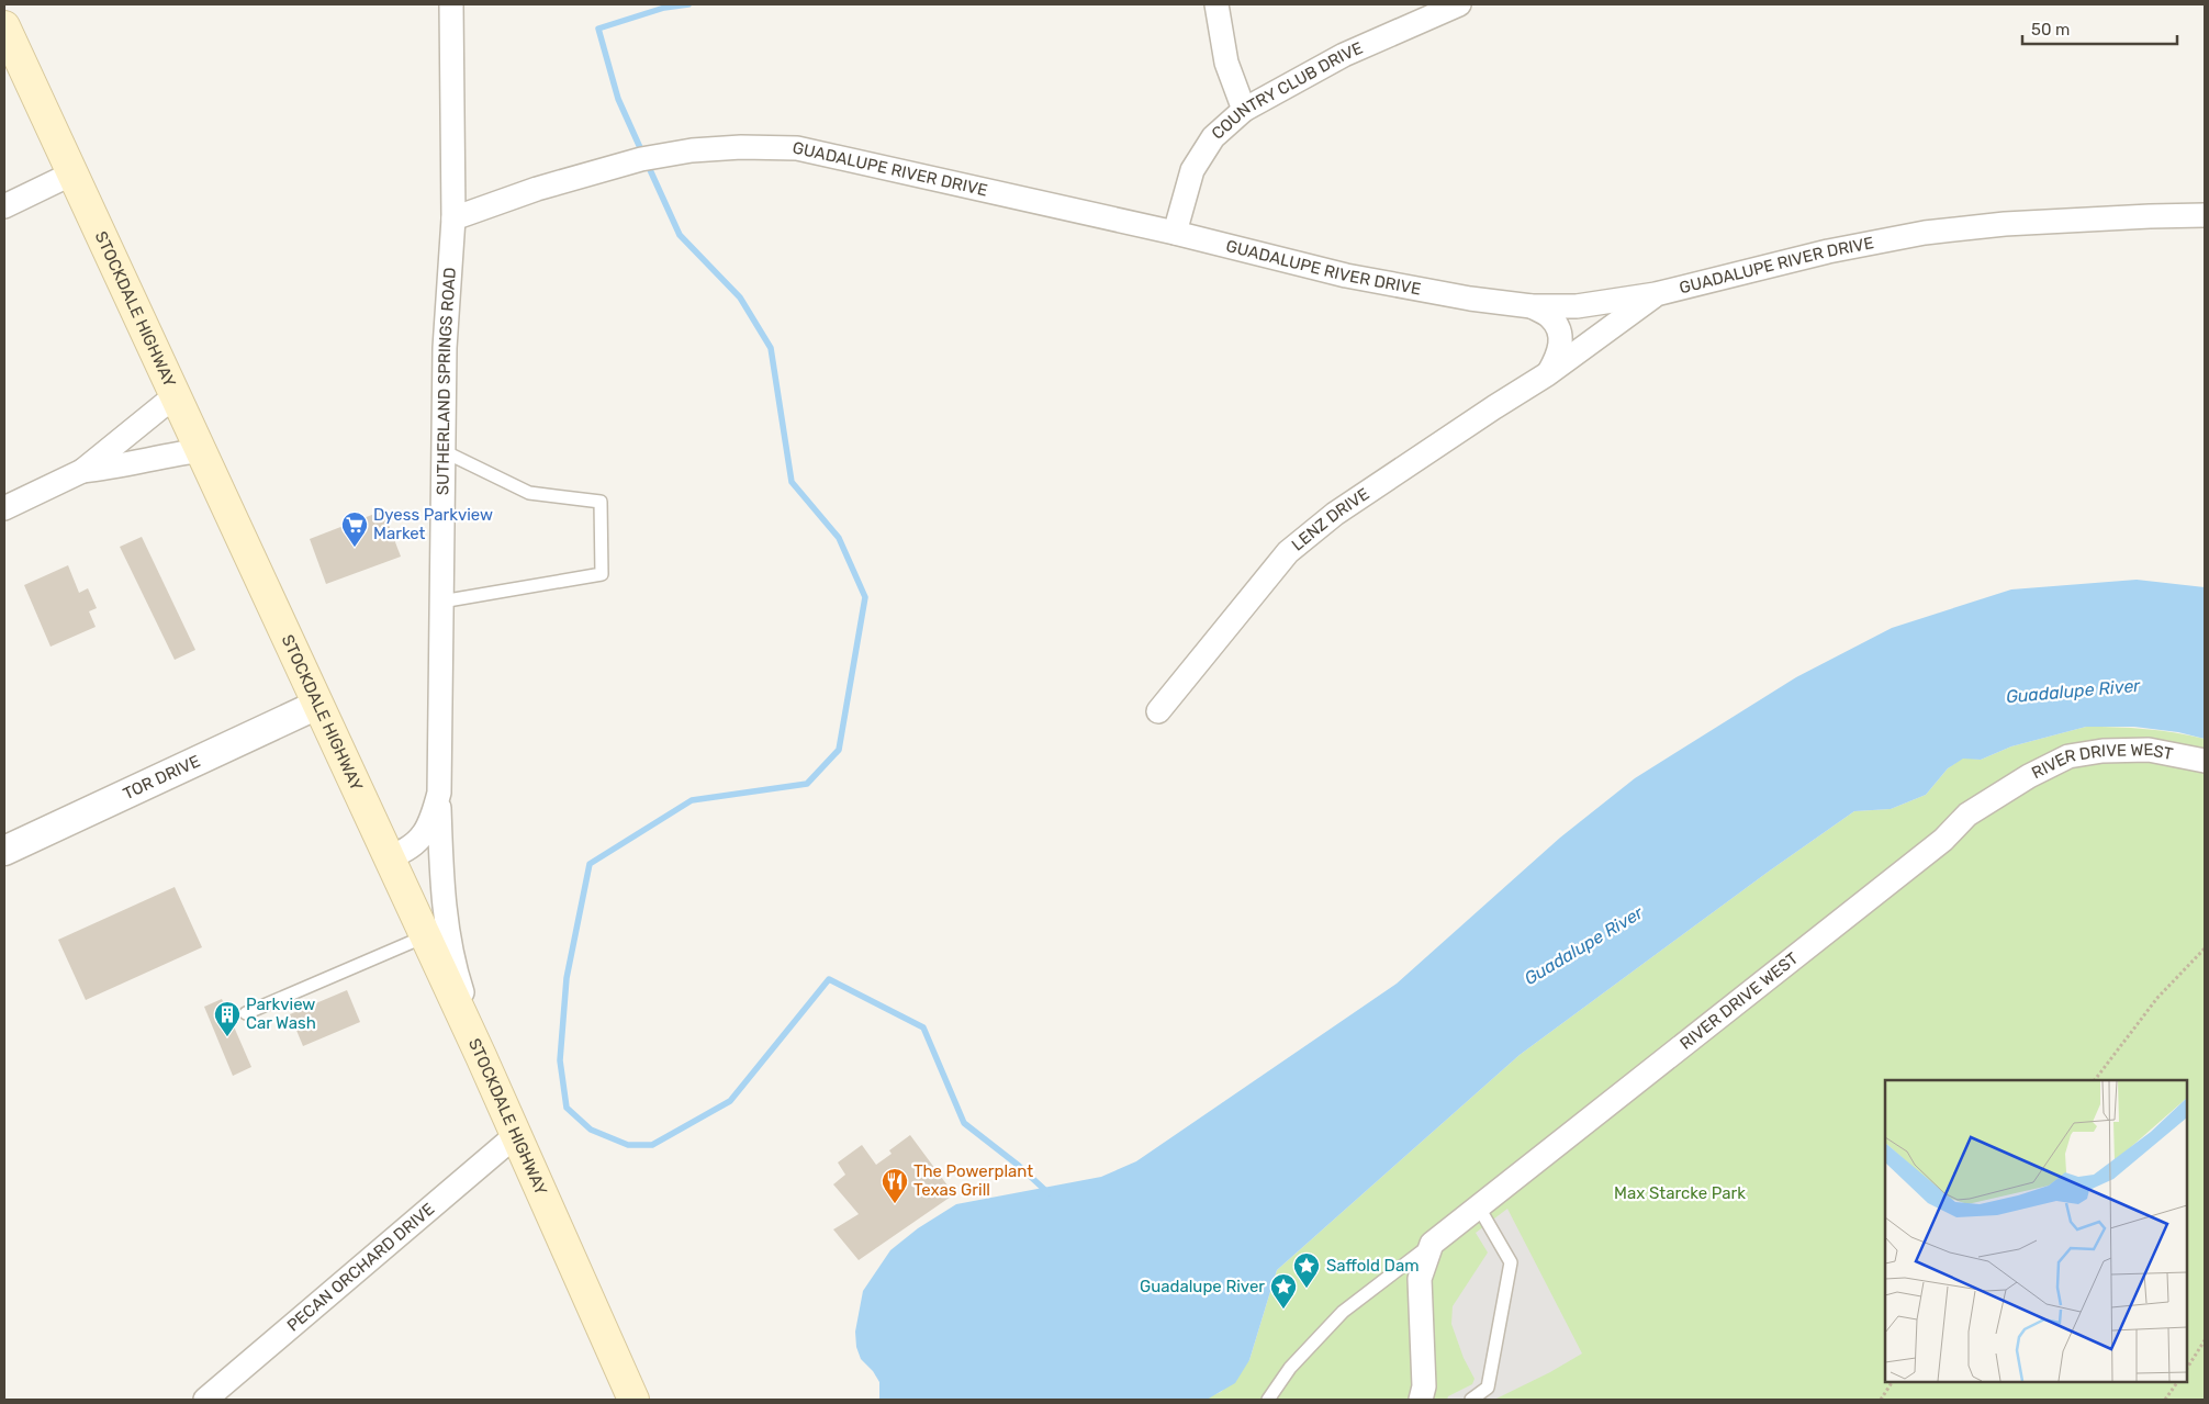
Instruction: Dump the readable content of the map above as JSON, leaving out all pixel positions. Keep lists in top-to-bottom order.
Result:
{
  "streets": {
    "main road": ["STOCKDALE HIGHWAY"],
    "street": [
      "COUNTRY CLUB DRIVE",
      "GUADALUPE RIVER DRIVE",
      "SUTHERLAND SPRINGS ROAD",
      "LENZ DRIVE",
      "RIVER DRIVE WEST",
      "TOR DRIVE",
      "PECAN ORCHARD DRIVE"
    ]
  },
  "crossings": [
    ["COUNTRY CLUB DRIVE", "GUADALUPE RIVER DRIVE"],
    ["GUADALUPE RIVER DRIVE", "SUTHERLAND SPRINGS ROAD"],
    ["GUADALUPE RIVER DRIVE", "LENZ DRIVE"],
    ["STOCKDALE HIGHWAY", "SUTHERLAND SPRINGS ROAD"],
    ["STOCKDALE HIGHWAY", "TOR DRIVE"],
    ["STOCKDALE HIGHWAY", "PECAN ORCHARD DRIVE"]
  ],
  "water": ["Guadalupe River"],
  "parks": ["Max Starcke Park"],
  "places": {
    "supermarket": ["Dyess Parkview Market"],
    "building": ["Parkview Car Wash"],
    "restaurant": ["The Powerplant Texas Grill"],
    "place": ["Saffold Dam", "Guadalupe River"]
  },
  "scale_bar": "50 m"
}
